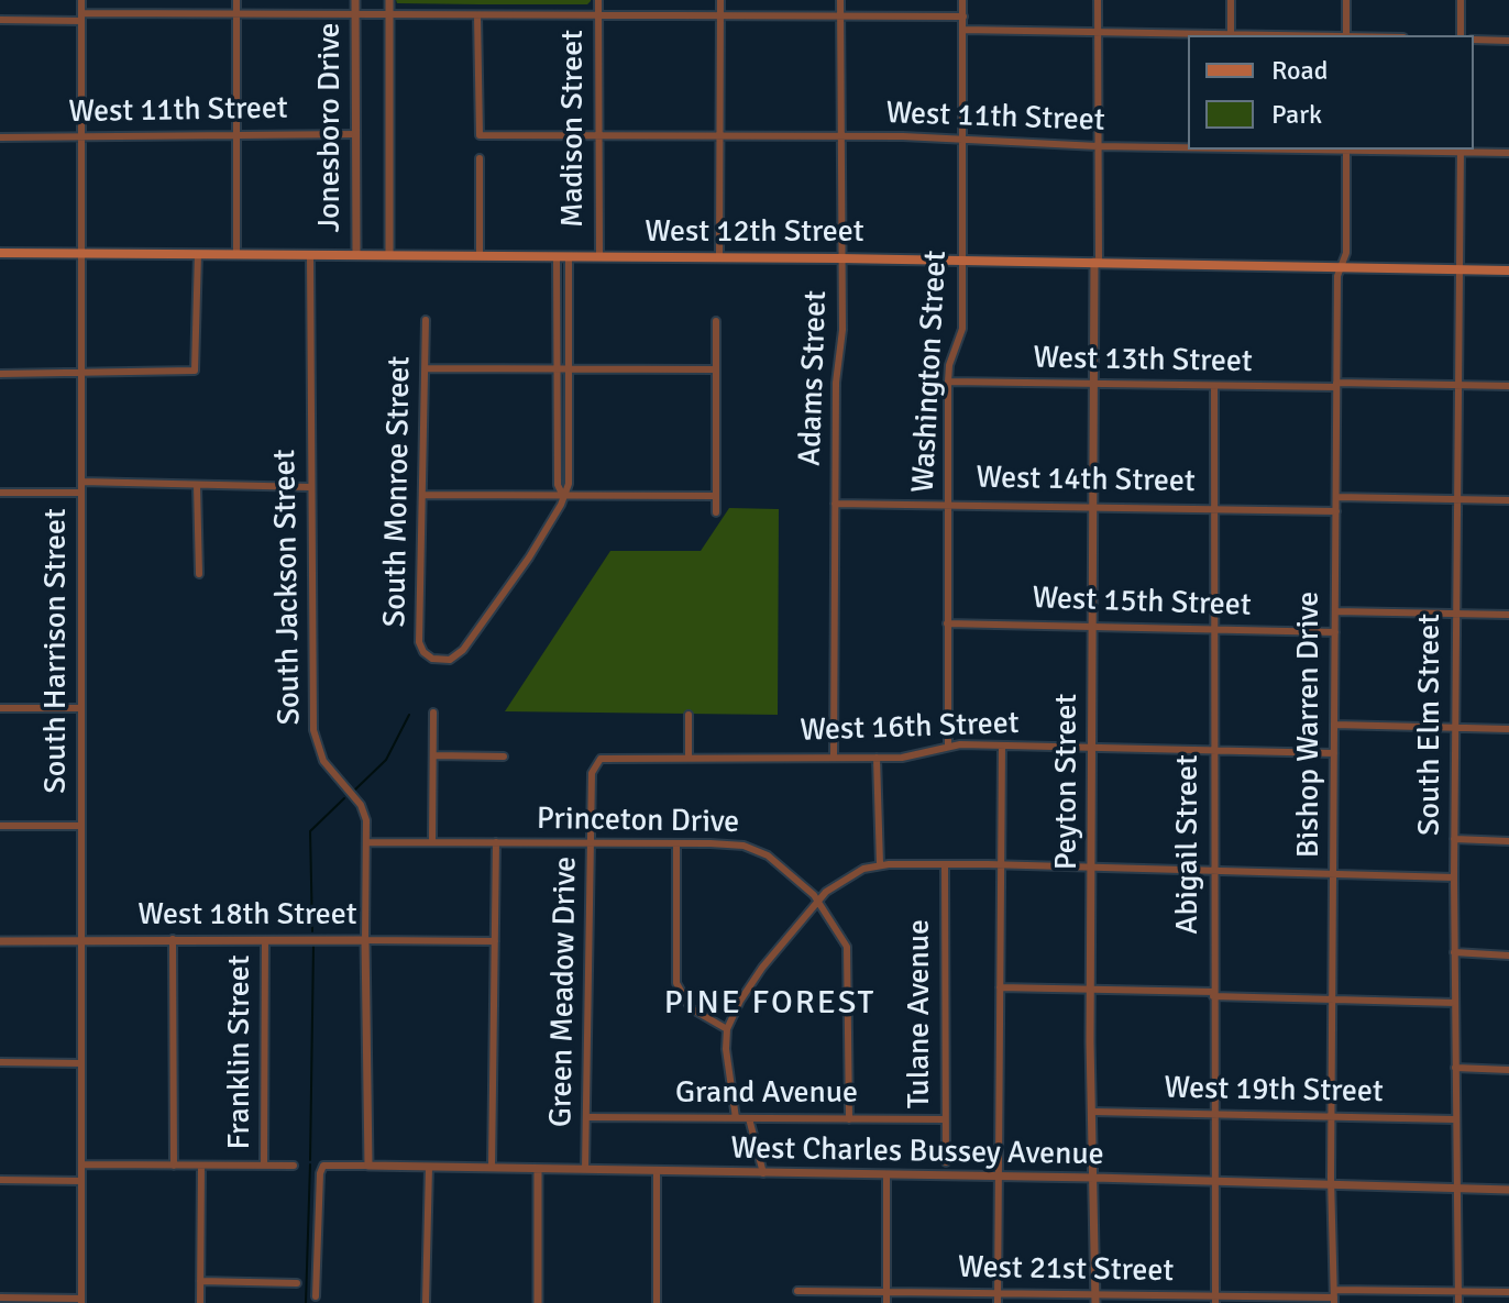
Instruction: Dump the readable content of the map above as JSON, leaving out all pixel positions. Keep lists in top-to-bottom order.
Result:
{
  "streets": {
    "main road": ["West 12th Street"],
    "street": [
      "West 11th Street",
      "Jonesboro Drive",
      "Madison Street",
      "West 13th Street",
      "Washington Street",
      "Adams Street",
      "West 14th Street",
      "South Monroe Street",
      "South Jackson Street",
      "West 15th Street",
      "South Harrison Street",
      "Bishop Warren Drive",
      "South Elm Street",
      "West 16th Street",
      "Peyton Street",
      "Princeton Drive",
      "Abigail Street",
      "West 18th Street",
      "Green Meadow Drive",
      "Tulane Avenue",
      "Franklin Street",
      "West 19th Street",
      "Grand Avenue",
      "West Charles Bussey Avenue",
      "West 21st Street"
    ]
  },
  "crossings": [
    ["West 11th Street", "Jonesboro Drive"],
    ["West 11th Street", "Madison Street"],
    ["West 11th Street", "Washington Street"],
    ["West 11th Street", "Adams Street"],
    ["West 11th Street", "South Harrison Street"],
    ["West 11th Street", "South Elm Street"],
    ["West 11th Street", "Peyton Street"],
    ["Jonesboro Drive", "West 12th Street"],
    ["Madison Street", "West 12th Street"],
    ["Madison Street", "South Monroe Street"],
    ["West 12th Street", "Washington Street"],
    ["West 12th Street", "Adams Street"],
    ["West 12th Street", "South Jackson Street"],
    ["West 12th Street", "South Harrison Street"],
    ["West 12th Street", "Bishop Warren Drive"],
    ["West 12th Street", "South Elm Street"],
    ["West 12th Street", "Peyton Street"],
    ["West 13th Street", "Washington Street"],
    ["West 13th Street", "Bishop Warren Drive"],
    ["West 13th Street", "South Elm Street"],
    ["West 13th Street", "Peyton Street"],
    ["West 13th Street", "Abigail Street"],
    ["Washington Street", "West 14th Street"],
    ["Washington Street", "West 15th Street"],
    ["Washington Street", "West 16th Street"],
    ["Adams Street", "West 14th Street"],
    ["Adams Street", "West 16th Street"],
    ["West 14th Street", "Bishop Warren Drive"],
    ["West 14th Street", "Peyton Street"],
    ["West 14th Street", "Abigail Street"],
    ["South Jackson Street", "Princeton Drive"],
    ["South Jackson Street", "West 18th Street"],
    ["South Jackson Street", "West Charles Bussey Avenue"],
    ["West 15th Street", "Bishop Warren Drive"],
    ["West 15th Street", "Peyton Street"],
    ["West 15th Street", "Abigail Street"],
    ["South Harrison Street", "West 18th Street"],
    ["Bishop Warren Drive", "West 16th Street"],
    ["Bishop Warren Drive", "West 19th Street"],
    ["Bishop Warren Drive", "West Charles Bussey Avenue"],
    ["Bishop Warren Drive", "West 21st Street"],
    ["South Elm Street", "West 19th Street"],
    ["South Elm Street", "West Charles Bussey Avenue"],
    ["South Elm Street", "West 21st Street"],
    ["West 16th Street", "Peyton Street"],
    ["West 16th Street", "Abigail Street"],
    ["West 16th Street", "Green Meadow Drive"],
    ["Peyton Street", "West 19th Street"],
    ["Peyton Street", "West Charles Bussey Avenue"],
    ["Peyton Street", "West 21st Street"],
    ["Princeton Drive", "Green Meadow Drive"],
    ["Princeton Drive", "Grand Avenue"],
    ["Abigail Street", "West 19th Street"],
    ["Abigail Street", "West Charles Bussey Avenue"],
    ["Abigail Street", "West 21st Street"],
    ["West 18th Street", "Franklin Street"],
    ["Green Meadow Drive", "Grand Avenue"],
    ["Green Meadow Drive", "West Charles Bussey Avenue"],
    ["Tulane Avenue", "Grand Avenue"]
  ],
  "districts": ["PINE FOREST"],
  "legend": ["Road", "Park"]
}
